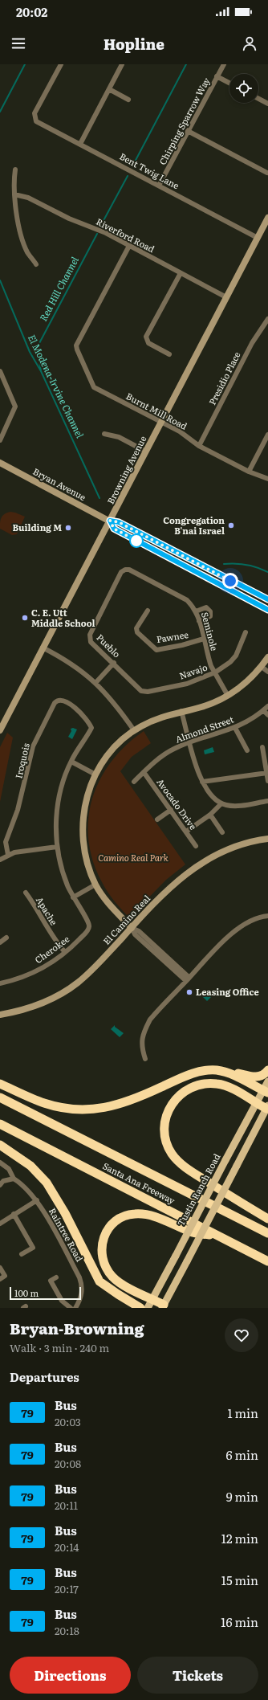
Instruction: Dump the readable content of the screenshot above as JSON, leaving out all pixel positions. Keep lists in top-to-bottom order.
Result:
{
  "streets": {
    "highway": ["Santa Ana Freeway"],
    "main road": [
      "Browning Avenue",
      "Bryan Avenue",
      "El Camino Real",
      "Tustin Ranch Road"
    ],
    "street": [
      "Chirping Sparrow Way",
      "Bent Twig Lane",
      "Riverford Road",
      "Presidio Place",
      "Burnt Mill Road",
      "Seminole",
      "Pawnee",
      "Pueblo",
      "Navajo",
      "Almond Street",
      "Iroquois",
      "Avocado Drive",
      "Apache",
      "Cherokee",
      "Raintree Road"
    ]
  },
  "crossings": [
    ["Chirping Sparrow Way", "Bent Twig Lane"],
    ["Bent Twig Lane", "Browning Avenue"],
    ["Riverford Road", "Burnt Mill Road"],
    ["Riverford Road", "Browning Avenue"],
    ["Presidio Place", "Burnt Mill Road"],
    ["Burnt Mill Road", "Browning Avenue"],
    ["Browning Avenue", "Bryan Avenue"],
    ["Seminole", "Pawnee"],
    ["Seminole", "Pueblo"],
    ["Seminole", "Navajo"],
    ["Pueblo", "Navajo"],
    ["Almond Street", "Avocado Drive"],
    ["Apache", "Cherokee"]
  ],
  "water": ["Red Hill Channel", "El Modena-Irvine Channel"],
  "parks": ["Camino Real Park"],
  "places": [
    "Congregation B'nai Israel",
    "Building M",
    "C. E. Utt Middle School",
    "Leasing Office"
  ],
  "lines": ["bus line 79"],
  "scale_bar": "100 m",
  "page": {
    "status": "20:02",
    "header": "Hopline",
    "scale": "100 m",
    "heading": [
      ["Bryan-Browning", "Walk · 3 min · 240 m"],
      "Departures"
    ],
    "list": [
      {
        "mark": "79",
        "name": "Bus",
        "note": "20:03",
        "value": "1 min"
      },
      {
        "mark": "79",
        "name": "Bus",
        "note": "20:08",
        "value": "6 min"
      },
      {
        "mark": "79",
        "name": "Bus",
        "note": "20:11",
        "value": "9 min"
      },
      {
        "mark": "79",
        "name": "Bus",
        "note": "20:14",
        "value": "12 min"
      },
      {
        "mark": "79",
        "name": "Bus",
        "note": "20:17",
        "value": "15 min"
      },
      {
        "mark": "79",
        "name": "Bus",
        "note": "20:18",
        "value": "16 min"
      }
    ],
    "buttons": ["Directions", "Tickets"]
  }
}
